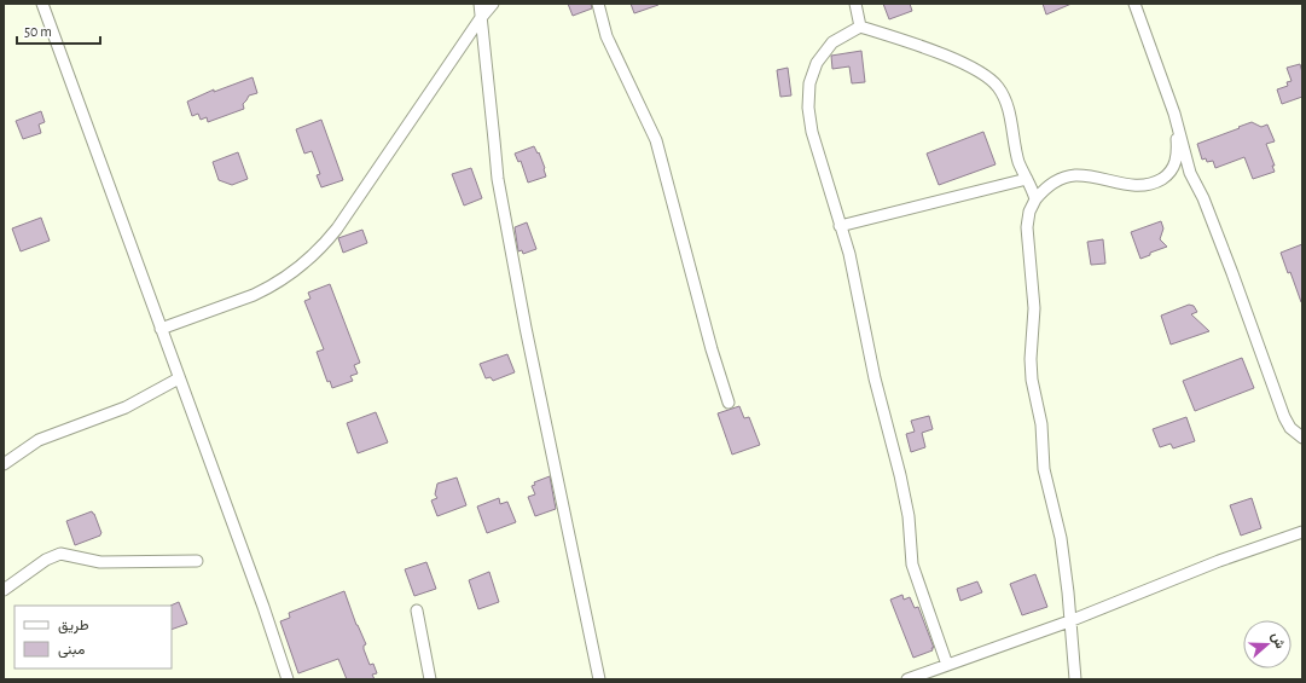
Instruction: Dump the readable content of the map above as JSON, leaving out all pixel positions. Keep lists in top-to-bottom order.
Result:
{
  "legend": ["طريق", "مبنى"],
  "scale_bar": "50 m",
  "north": "right"
}
